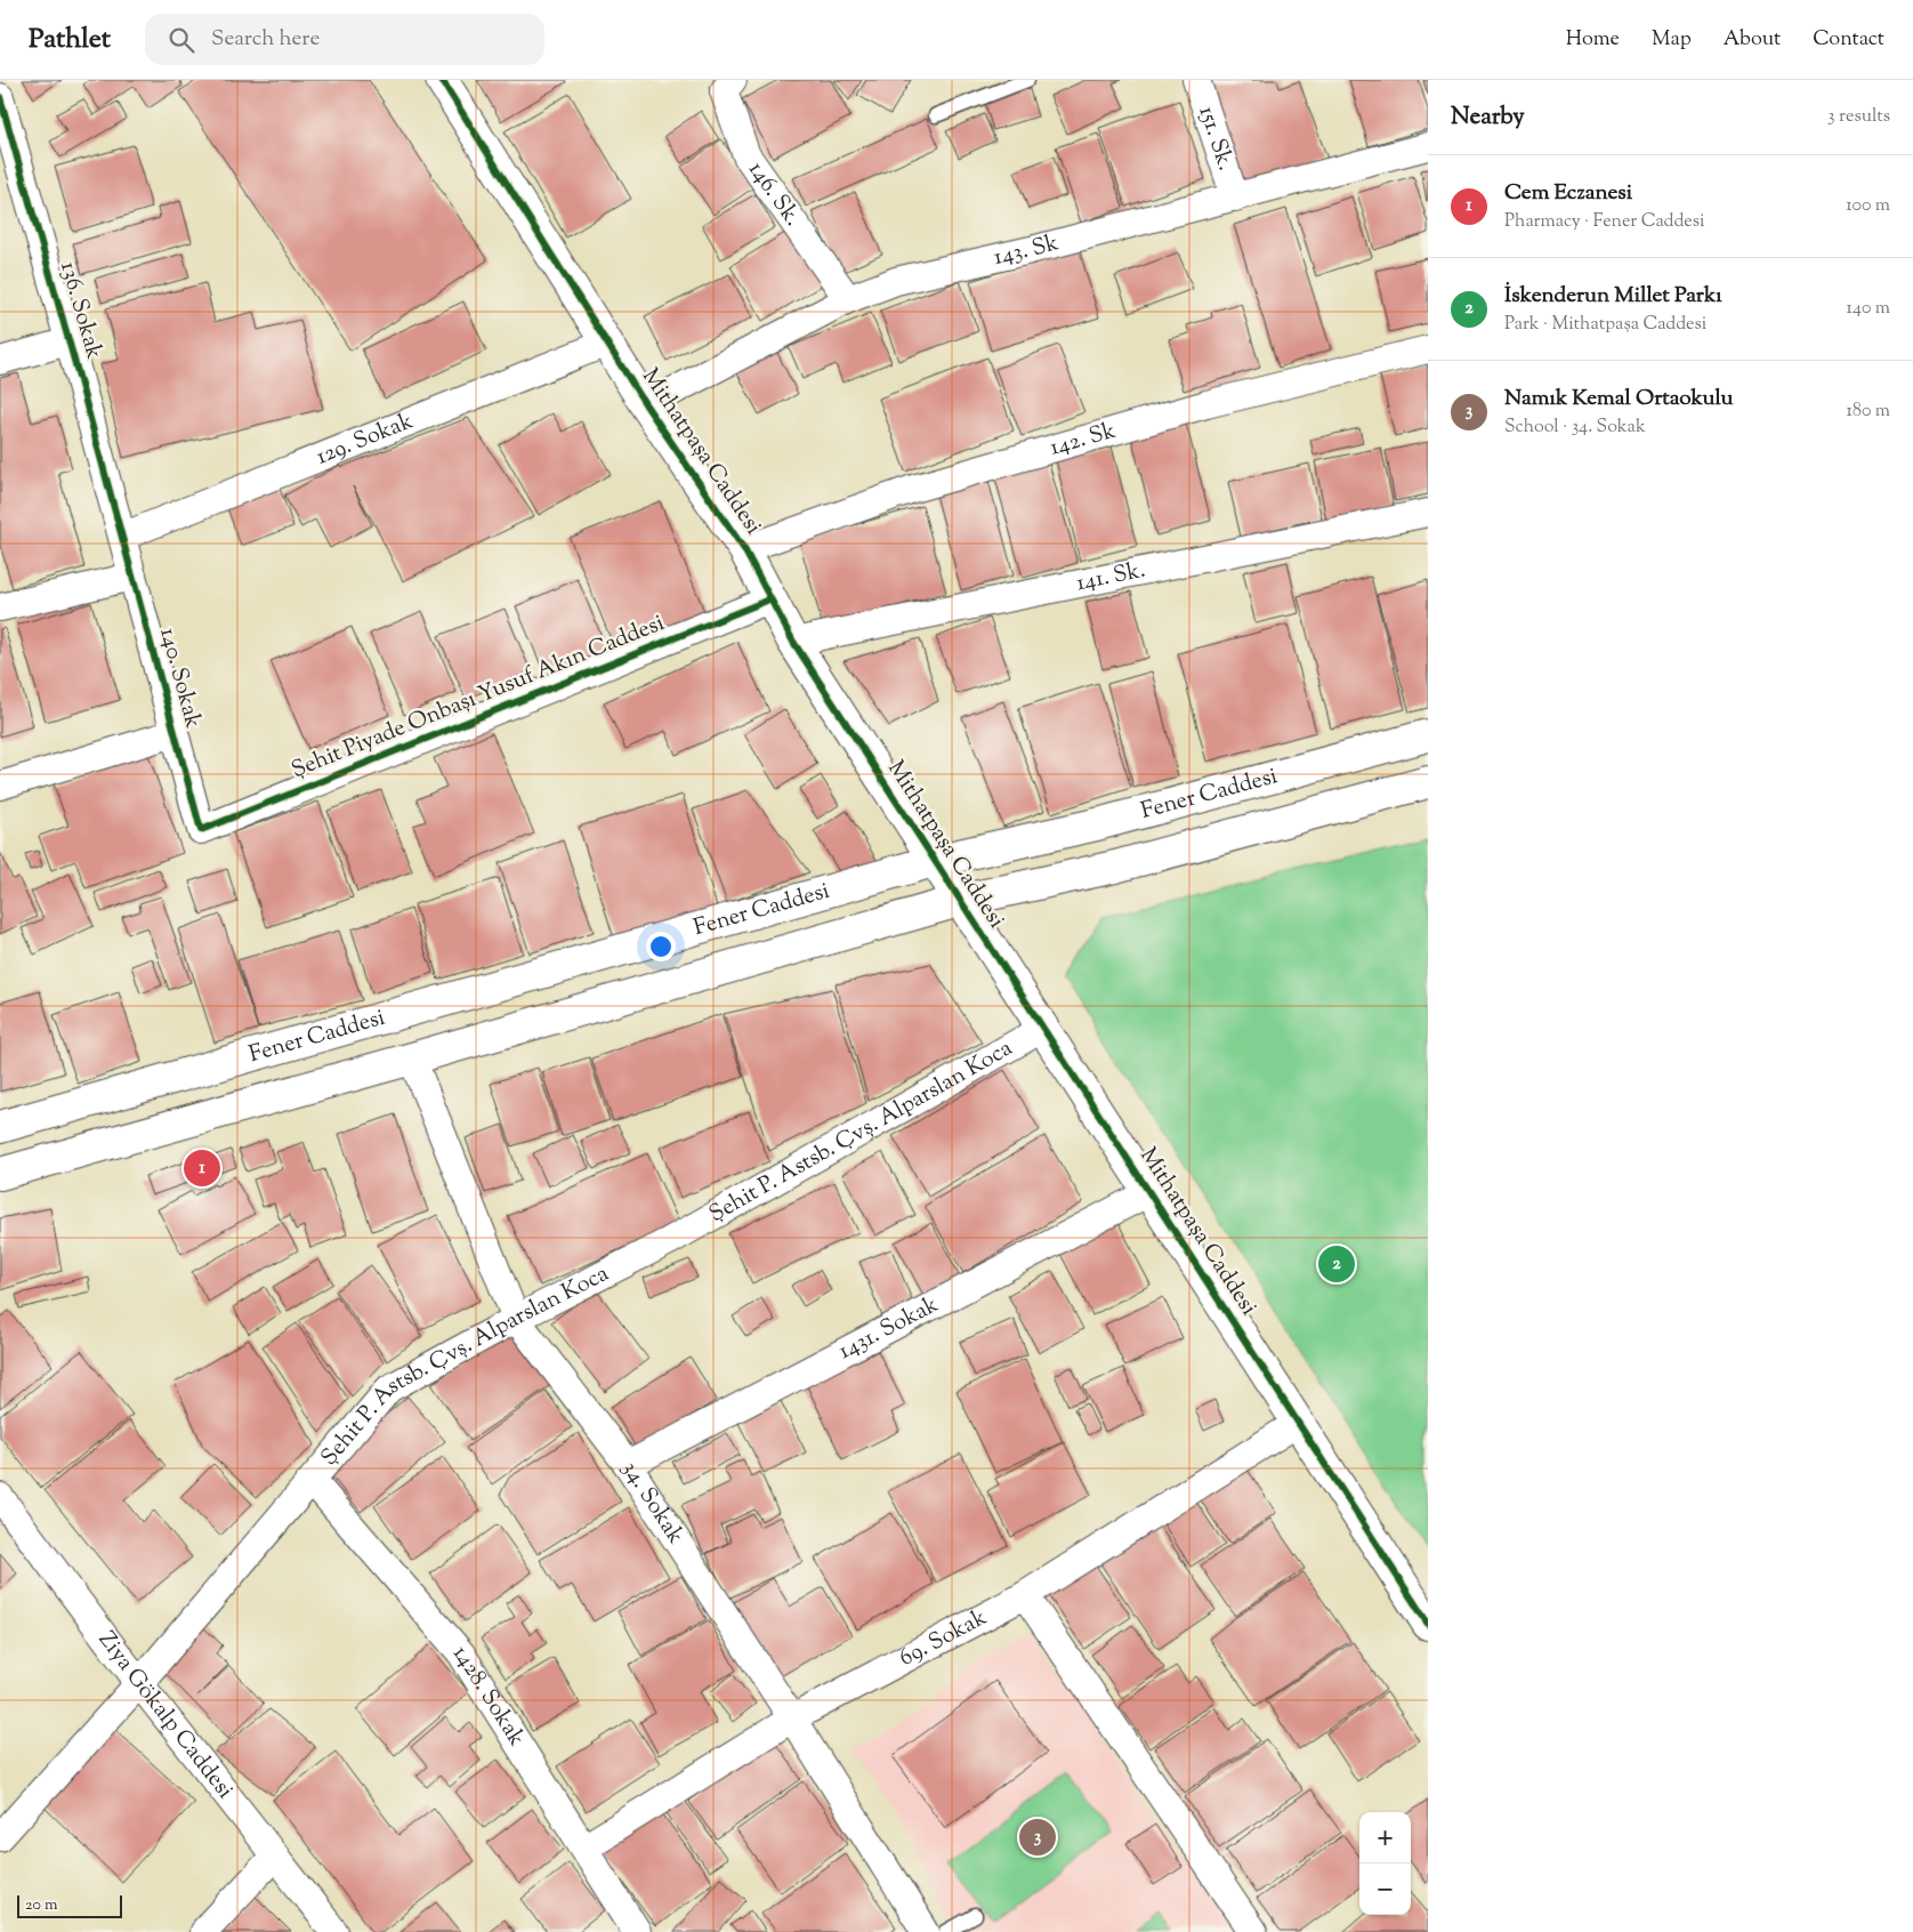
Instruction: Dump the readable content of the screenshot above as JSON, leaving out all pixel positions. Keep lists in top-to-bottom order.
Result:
{
  "streets": {
    "main road": ["Mithatpaşa Caddesi", "Fener Caddesi"],
    "street": [
      "151. Sk.",
      "146. Sk.",
      "143. Sk",
      "136. Sokak",
      "129. Sokak",
      "142. Sk",
      "141. Sk.",
      "140. Sokak",
      "Şehit Piyade Onbaşı Yusuf Akın Caddesi",
      "Şehit P. Astsb. Çvş. Alparslan Koca",
      "1431. Sokak",
      "34. Sokak",
      "69. Sokak",
      "1428. Sokak",
      "Ziya Gökalp Caddesi"
    ]
  },
  "crossings": [
    ["151. Sk.", "143. Sk"],
    ["146. Sk.", "143. Sk"],
    ["143. Sk", "Mithatpaşa Caddesi"],
    ["136. Sokak", "129. Sokak"],
    ["136. Sokak", "140. Sokak"],
    ["129. Sokak", "Mithatpaşa Caddesi"],
    ["129. Sokak", "140. Sokak"],
    ["142. Sk", "Mithatpaşa Caddesi"],
    ["Mithatpaşa Caddesi", "141. Sk."],
    ["Mithatpaşa Caddesi", "Şehit Piyade Onbaşı Yusuf Akın Caddesi"],
    ["Mithatpaşa Caddesi", "Fener Caddesi"],
    ["Mithatpaşa Caddesi", "Şehit P. Astsb. Çvş. Alparslan Koca"],
    ["Mithatpaşa Caddesi", "1431. Sokak"],
    ["Mithatpaşa Caddesi", "69. Sokak"],
    ["140. Sokak", "Şehit Piyade Onbaşı Yusuf Akın Caddesi"],
    ["Fener Caddesi", "34. Sokak"],
    ["Şehit P. Astsb. Çvş. Alparslan Koca", "34. Sokak"],
    ["Şehit P. Astsb. Çvş. Alparslan Koca", "1428. Sokak"],
    ["Şehit P. Astsb. Çvş. Alparslan Koca", "Ziya Gökalp Caddesi"],
    ["1431. Sokak", "34. Sokak"],
    ["34. Sokak", "69. Sokak"],
    ["69. Sokak", "1428. Sokak"]
  ],
  "scale_bar": "20 m",
  "page": {
    "header": "Pathlet",
    "search": "Search here",
    "nav": [
      "Home",
      "Map",
      "About",
      "Contact"
    ],
    "heading": ["Nearby", "3 results"],
    "list": [
      {
        "mark": "1",
        "name": "Cem Eczanesi",
        "note": "Pharmacy · Fener Caddesi",
        "value": "100 m"
      },
      {
        "mark": "2",
        "name": "İskenderun Millet Parkı",
        "note": "Park · Mithatpaşa Caddesi",
        "value": "140 m"
      },
      {
        "mark": "3",
        "name": "Namık Kemal Ortaokulu",
        "note": "School · 34. Sokak",
        "value": "180 m"
      }
    ],
    "pins": ["1", "2", "3"],
    "map_buttons": ["+", "−"],
    "scale": "20 m"
  }
}
